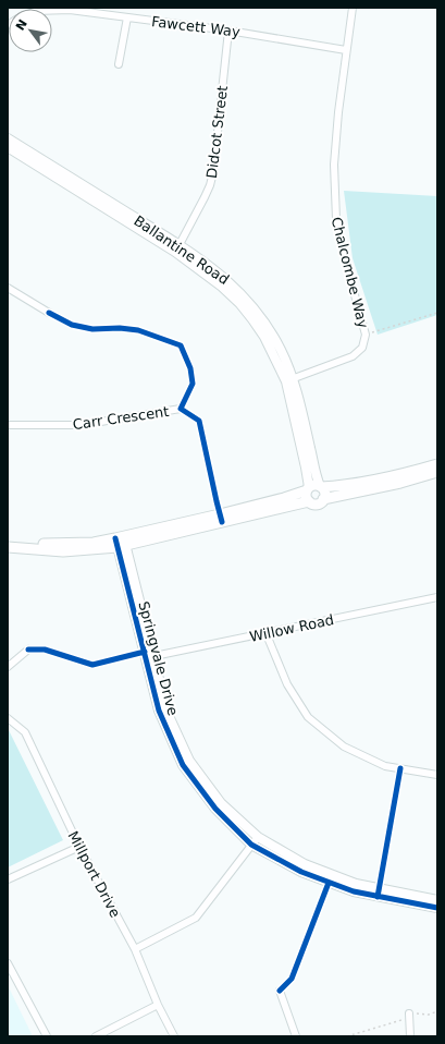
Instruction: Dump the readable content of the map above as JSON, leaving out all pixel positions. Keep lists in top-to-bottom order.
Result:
{
  "streets": {
    "street": [
      "Fawcett Way",
      "Didcot Street",
      "Ballantine Road",
      "Chalcombe Way",
      "Carr Crescent",
      "Willow Road",
      "Springvale Drive",
      "Millport Drive"
    ]
  },
  "crossings": [
    ["Fawcett Way", "Didcot Street"],
    ["Fawcett Way", "Chalcombe Way"],
    ["Didcot Street", "Ballantine Road"],
    ["Ballantine Road", "Chalcombe Way"],
    ["Willow Road", "Springvale Drive"]
  ],
  "north": "top left"
}
